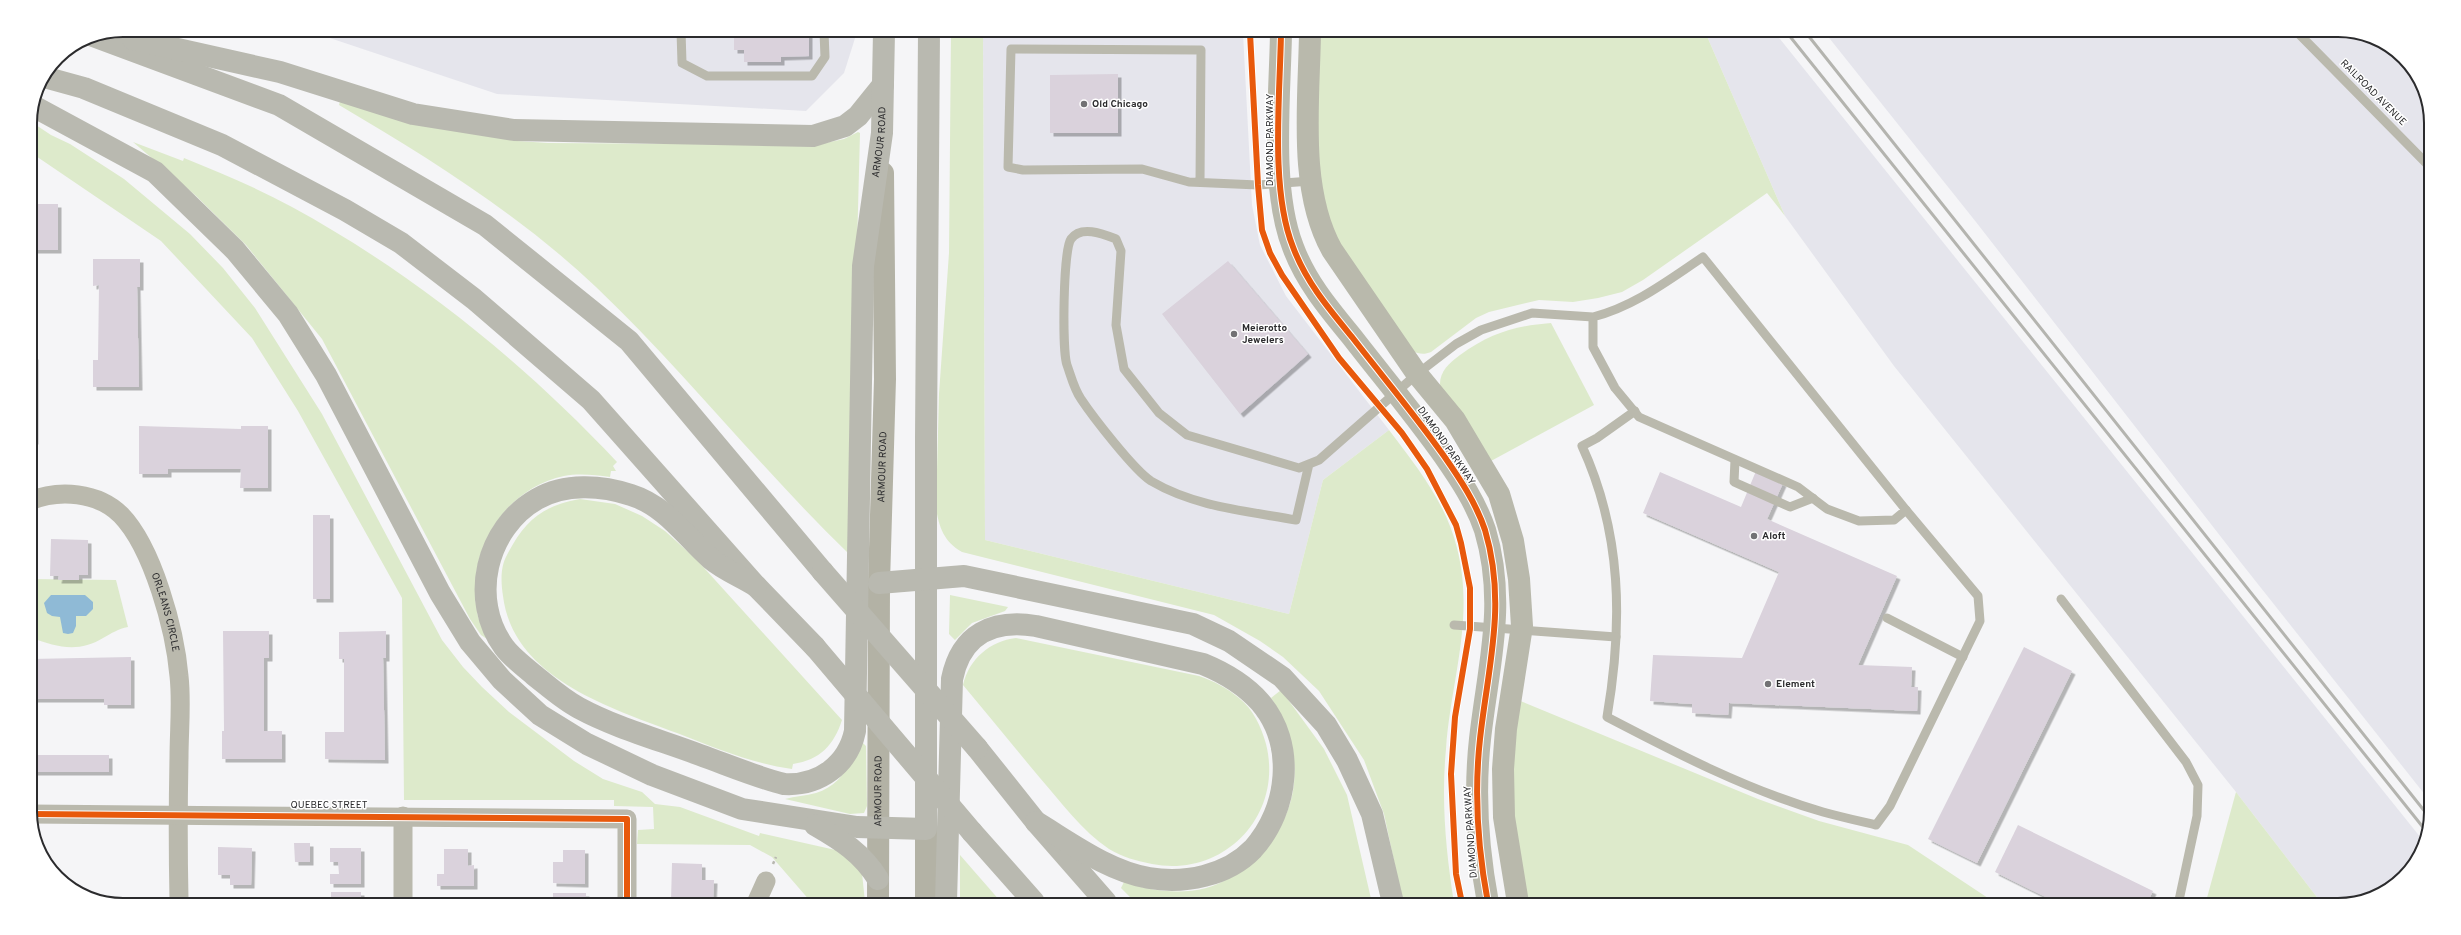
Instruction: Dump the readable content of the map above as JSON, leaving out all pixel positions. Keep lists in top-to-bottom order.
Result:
{
  "streets": {
    "highway": ["ARMOUR ROAD"],
    "street": ["DIAMOND PARKWAY", "ORLEANS CIRCLE", "QUEBEC STREET"],
    "lane": ["RAILROAD AVENUE"]
  },
  "crossings": [
    ["ORLEANS CIRCLE", "QUEBEC STREET"]
  ],
  "places": [
    "Old Chicago",
    "Meierotto Jewelers",
    "Aloft",
    "Element"
  ]
}
